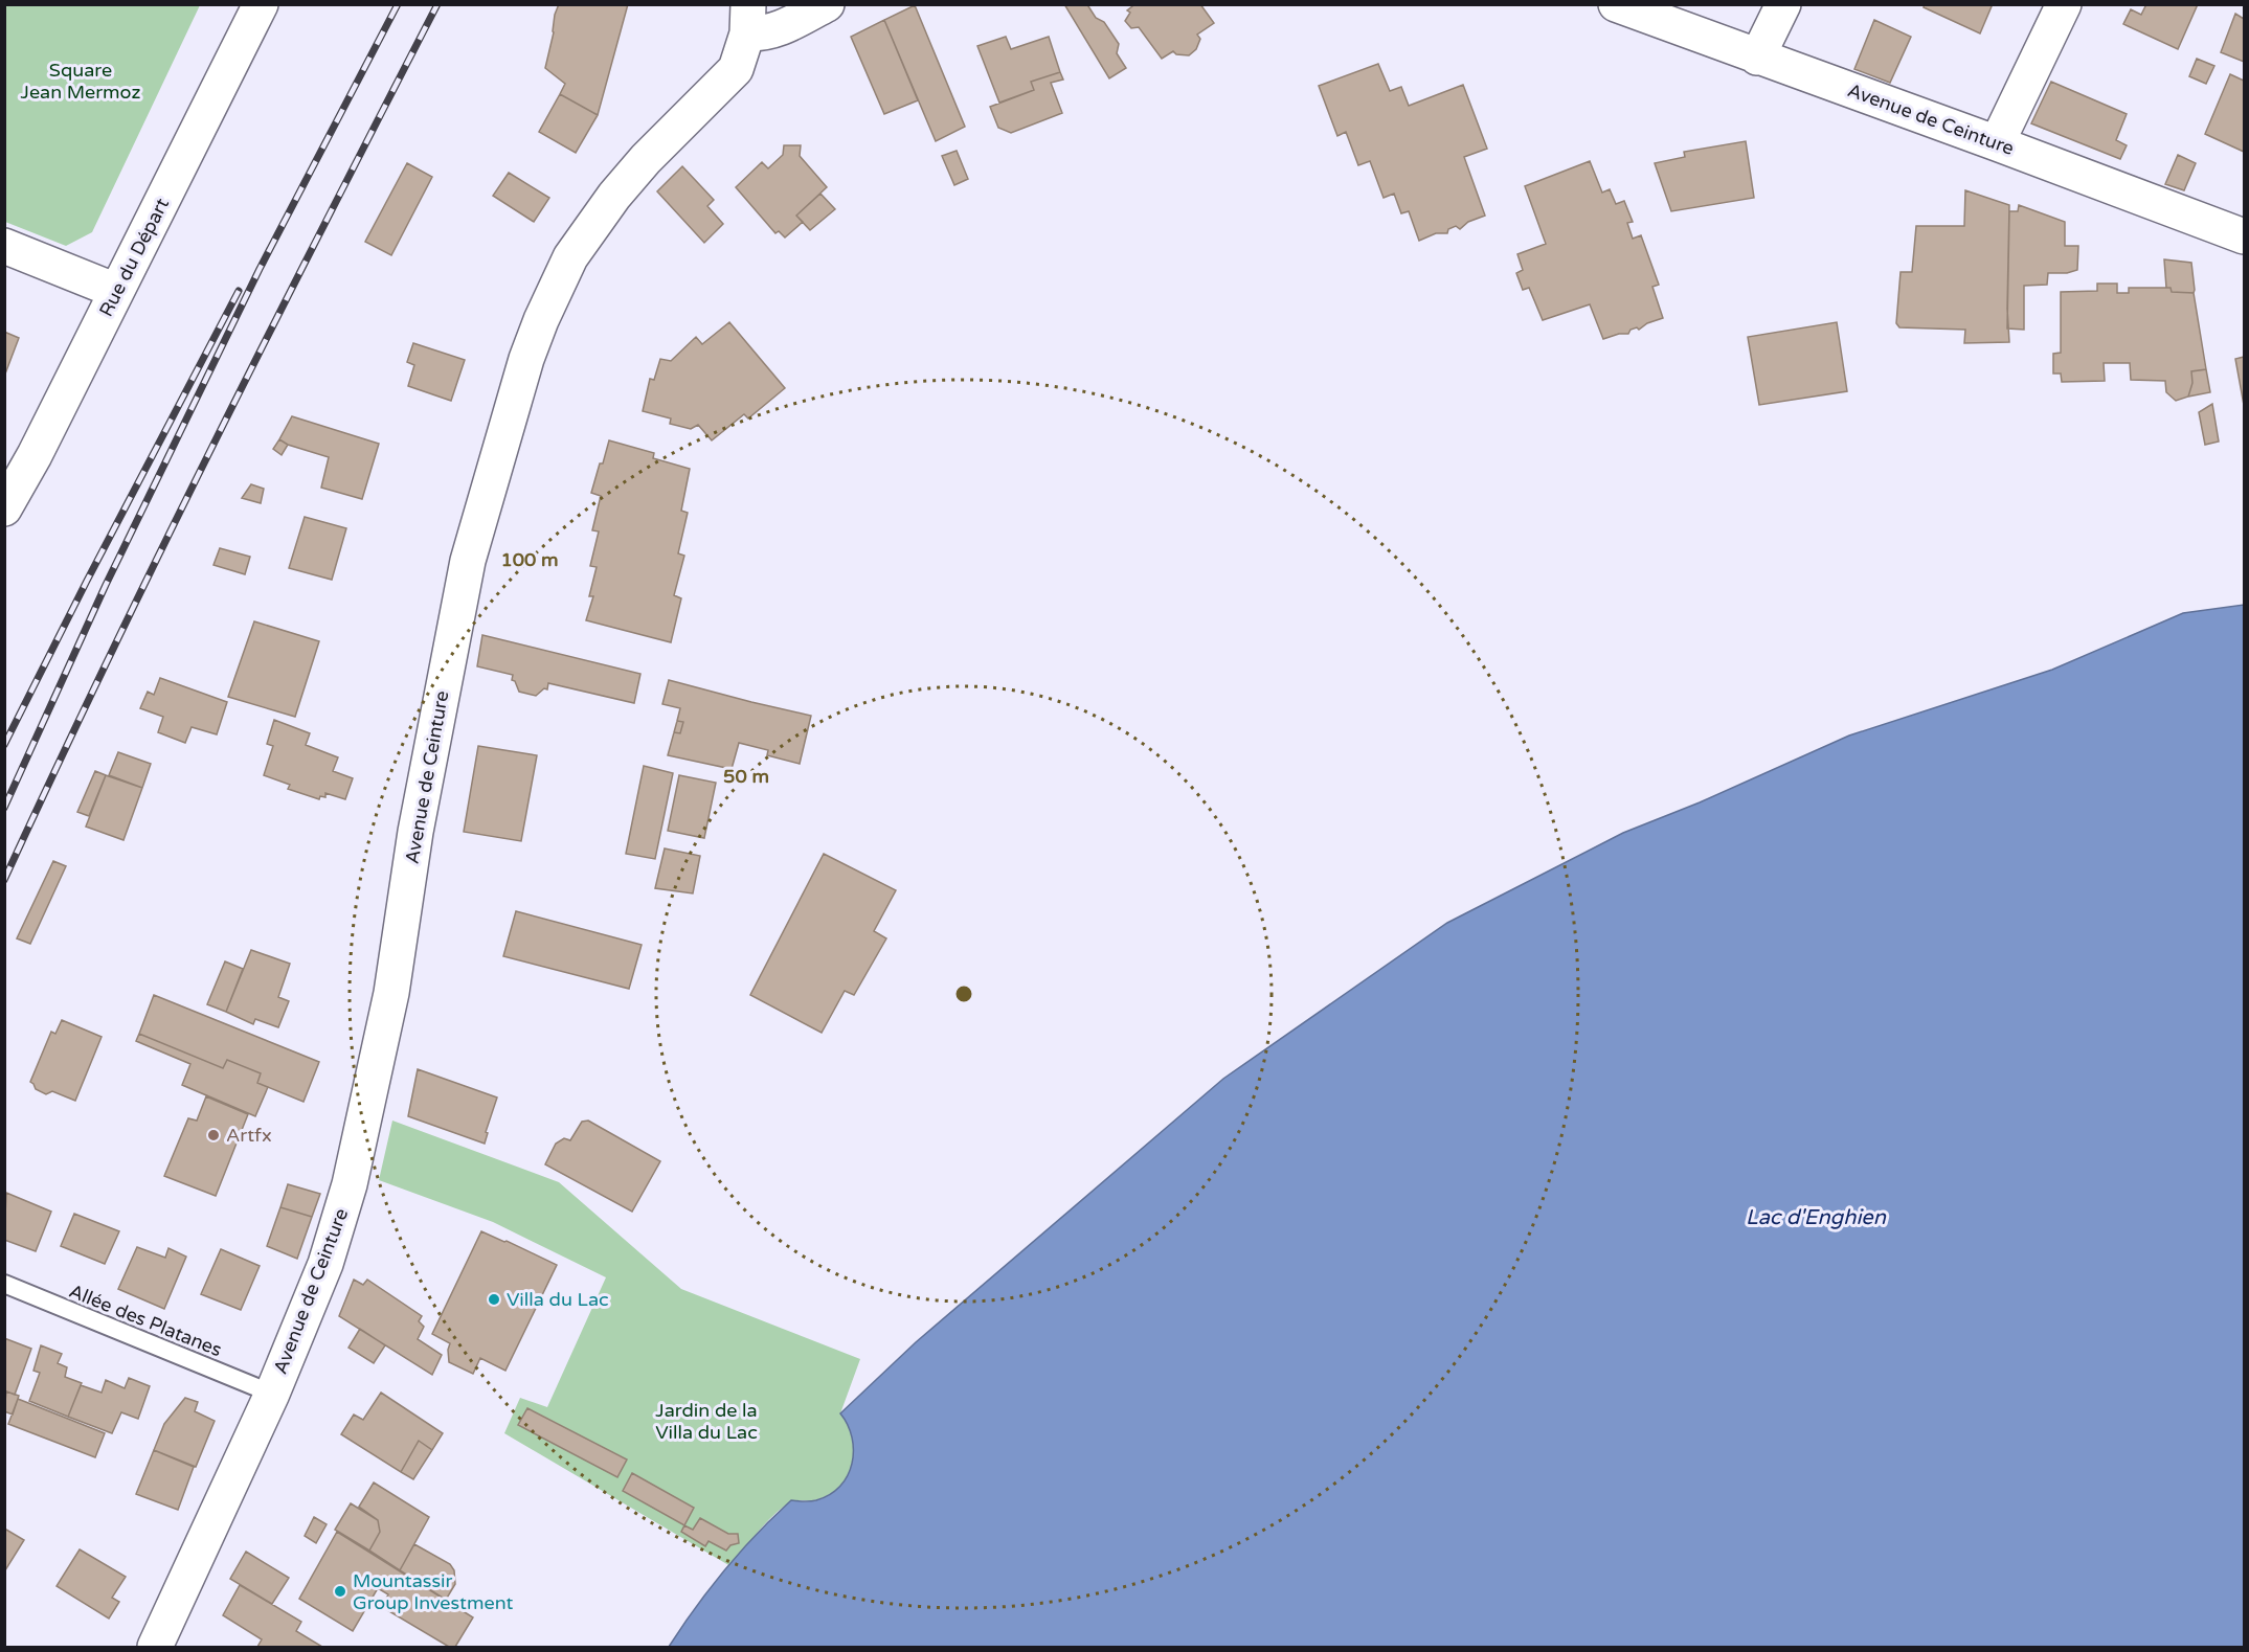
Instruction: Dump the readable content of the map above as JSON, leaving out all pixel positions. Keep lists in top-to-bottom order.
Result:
{
  "streets": {
    "street": ["Avenue de Ceinture", "Rue du Départ"],
    "lane": ["Allée des Platanes"]
  },
  "crossings": [
    ["Avenue de Ceinture", "Allée des Platanes"]
  ],
  "water": ["Lac d'Enghien"],
  "parks": ["Square Jean Mermoz", "Jardin de la Villa du Lac"],
  "places": ["Artfx", "Villa du Lac", "Mountassir Group Investment"],
  "rings": ["100 m", "50 m"]
}
